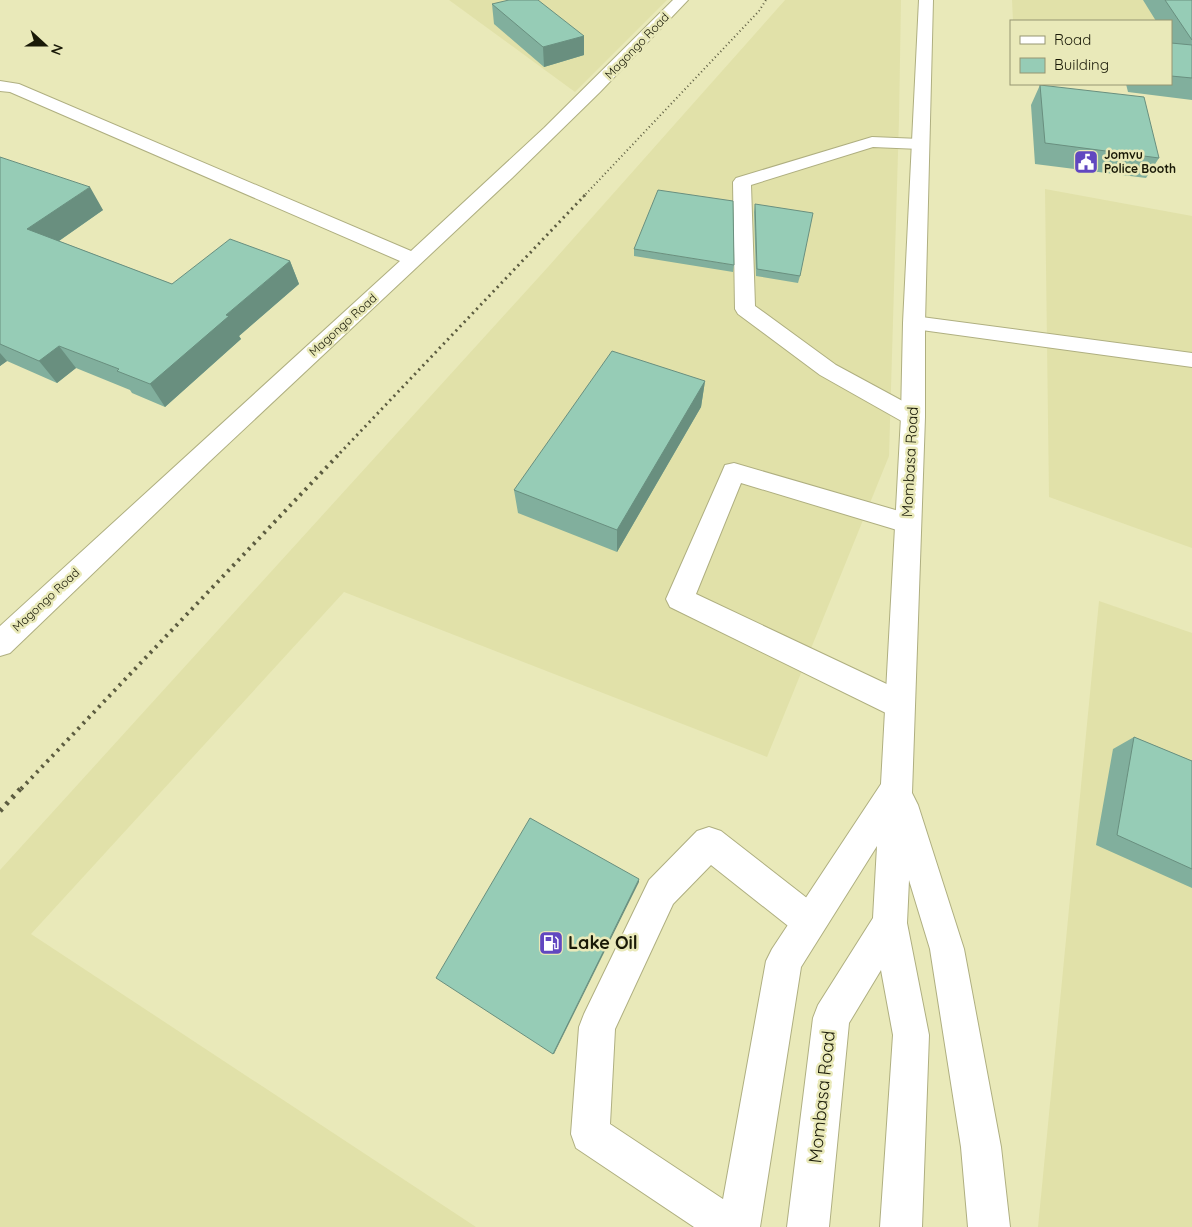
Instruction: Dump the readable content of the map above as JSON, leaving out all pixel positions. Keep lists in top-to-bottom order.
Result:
{
  "streets": {
    "main road": ["Magongo Road", "Mombasa Road"]
  },
  "places": {
    "public building": ["Jomvu Police Booth"],
    "fuel station": ["Lake Oil"]
  },
  "legend": ["Road", "Building"],
  "north": "right"
}
